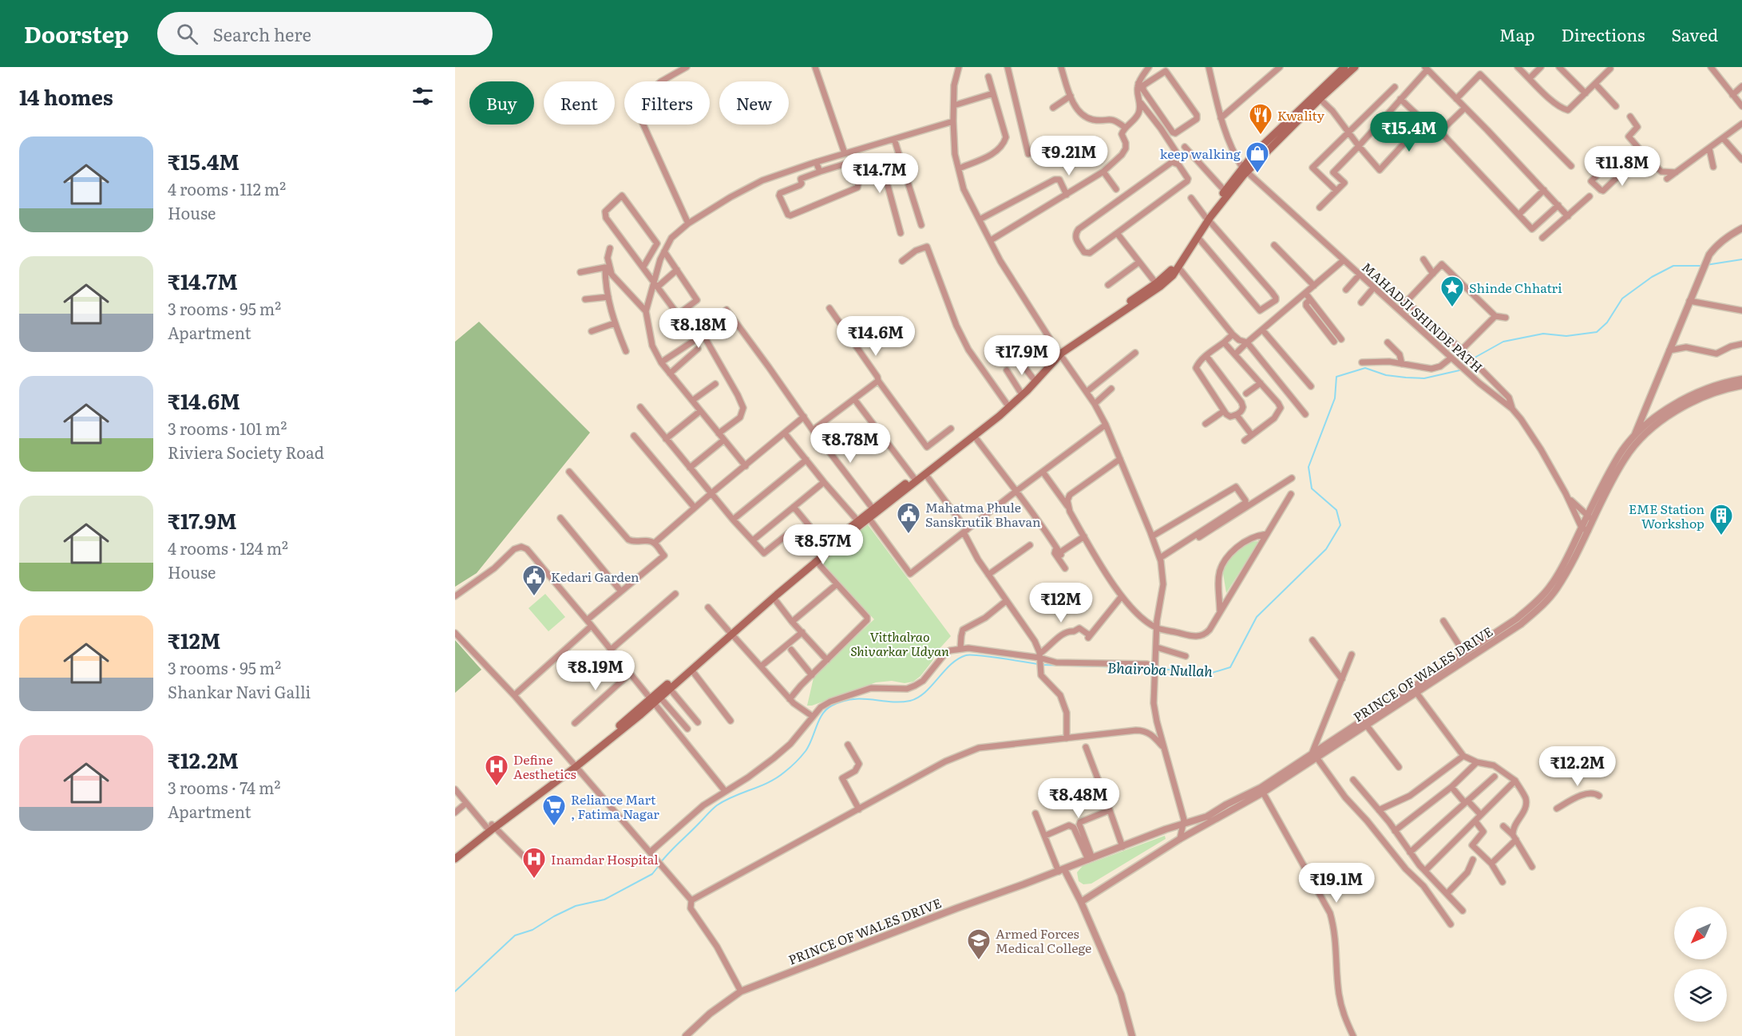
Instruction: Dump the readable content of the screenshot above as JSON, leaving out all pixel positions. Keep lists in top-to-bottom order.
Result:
{
  "streets": {
    "street": ["MAHADJI SHINDE PATH", "PRINCE OF WALES DRIVE"]
  },
  "crossings": [
    ["MAHADJI SHINDE PATH", "PRINCE OF WALES DRIVE"]
  ],
  "water": ["Bhairoba Nullah"],
  "parks": ["Vitthalrao Shivarkar Udyan"],
  "places": {
    "restaurant": ["Kwality"],
    "shop": ["keep walking"],
    "place": ["Shinde Chhatri"],
    "public building": ["Mahatma Phule Sanskrutik Bhavan", "Kedari Garden"],
    "building": ["EME Station Workshop"],
    "hospital": ["Define Aesthetics", "Inamdar Hospital"],
    "supermarket": ["Reliance Mart , Fatima Nagar"],
    "school or university": ["Armed Forces Medical College"]
  },
  "north": "bottom left",
  "page": {
    "header": "Doorstep",
    "search": "Search here",
    "nav": ["Map", "Directions", "Saved"],
    "heading": "14 homes",
    "chip": [
      "Buy",
      "Rent",
      "Filters",
      "New"
    ],
    "price": [
      "₹15.4M",
      "₹9.21M",
      "₹11.8M",
      "₹14.7M",
      "₹8.18M",
      "₹14.6M",
      "₹17.9M",
      "₹8.78M",
      "₹8.57M",
      "₹12M",
      "₹8.19M",
      "₹12.2M",
      "₹8.48M",
      "₹19.1M"
    ],
    "list": [
      {
        "name": "₹15.4M",
        "note": "4 rooms · 112 m² · House"
      },
      {
        "name": "₹14.7M",
        "note": "3 rooms · 95 m² · Apartment"
      },
      {
        "name": "₹14.6M",
        "note": "3 rooms · 101 m² · Riviera Society Road"
      },
      {
        "name": "₹17.9M",
        "note": "4 rooms · 124 m² · House"
      },
      {
        "name": "₹12M",
        "note": "3 rooms · 95 m² · Shankar Navi Galli"
      },
      {
        "name": "₹12.2M",
        "note": "3 rooms · 74 m² · Apartment"
      }
    ]
  }
}
